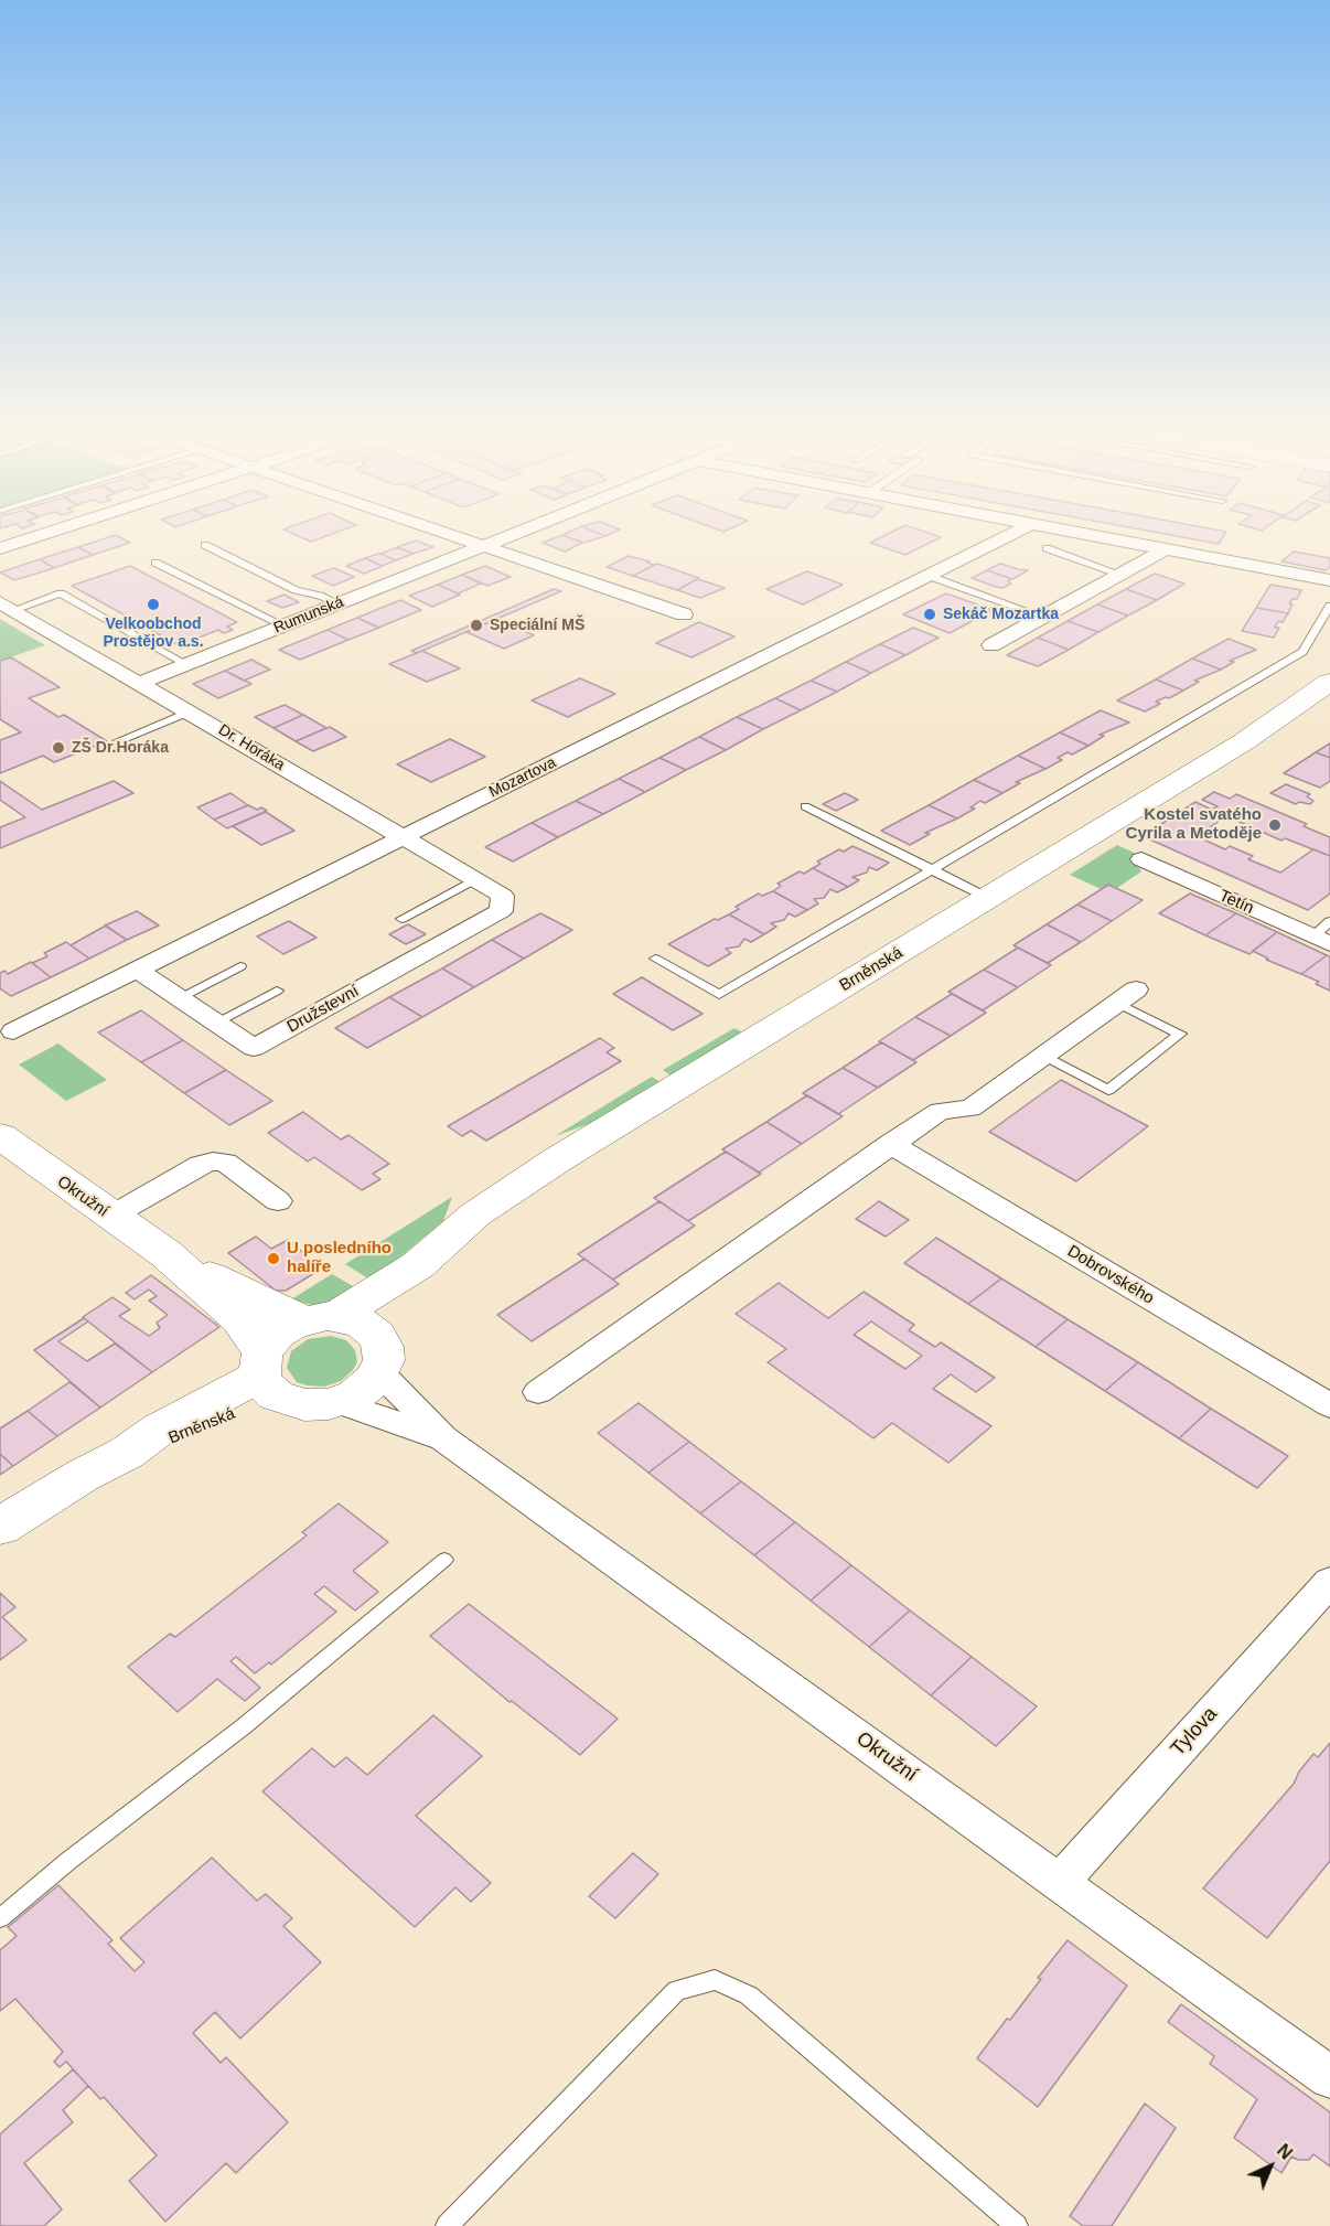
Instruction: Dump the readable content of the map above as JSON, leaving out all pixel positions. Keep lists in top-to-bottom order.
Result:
{
  "streets": {
    "main road": ["Brněnská", "Okružní"],
    "street": [
      "Rumunská",
      "Dr. Horáka",
      "Mozartova",
      "Tetín",
      "Družstevní",
      "Dobrovského",
      "Tylova"
    ]
  },
  "crossings": [
    ["Rumunská", "Dr. Horáka"],
    ["Dr. Horáka", "Mozartova"],
    ["Dr. Horáka", "Družstevní"],
    ["Mozartova", "Družstevní"],
    ["Brněnská", "Okružní"],
    ["Okružní", "Tylova"]
  ],
  "places": [
    "Velkoobchod Prostějov a.s.",
    "Sekáč Mozartka",
    "Speciální MŠ",
    "ZŠ Dr.Horáka",
    "Kostel svatého Cyrila a Metoděje",
    "U posledního halíře"
  ],
  "north": "top right"
}
